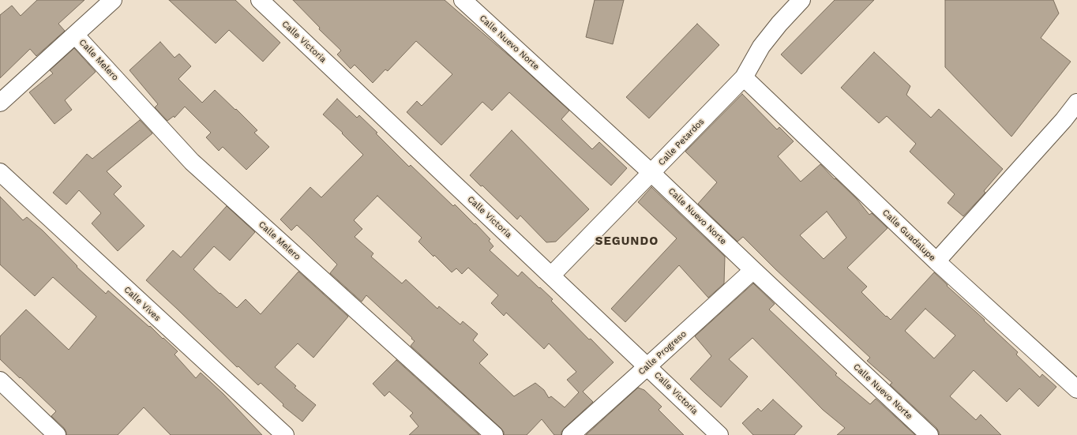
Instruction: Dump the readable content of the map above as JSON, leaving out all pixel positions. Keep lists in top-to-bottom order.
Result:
{
  "streets": {
    "street": [
      "Calle Victoria",
      "Calle Nuevo Norte",
      "Calle Melero",
      "Calle Petardos",
      "Calle Guadalupe",
      "Calle Vives",
      "Calle Progreso"
    ]
  },
  "crossings": [
    ["Calle Victoria", "Calle Petardos"],
    ["Calle Victoria", "Calle Progreso"],
    ["Calle Nuevo Norte", "Calle Petardos"],
    ["Calle Nuevo Norte", "Calle Progreso"],
    ["Calle Petardos", "Calle Guadalupe"]
  ],
  "districts": ["SEGUNDO"]
}
